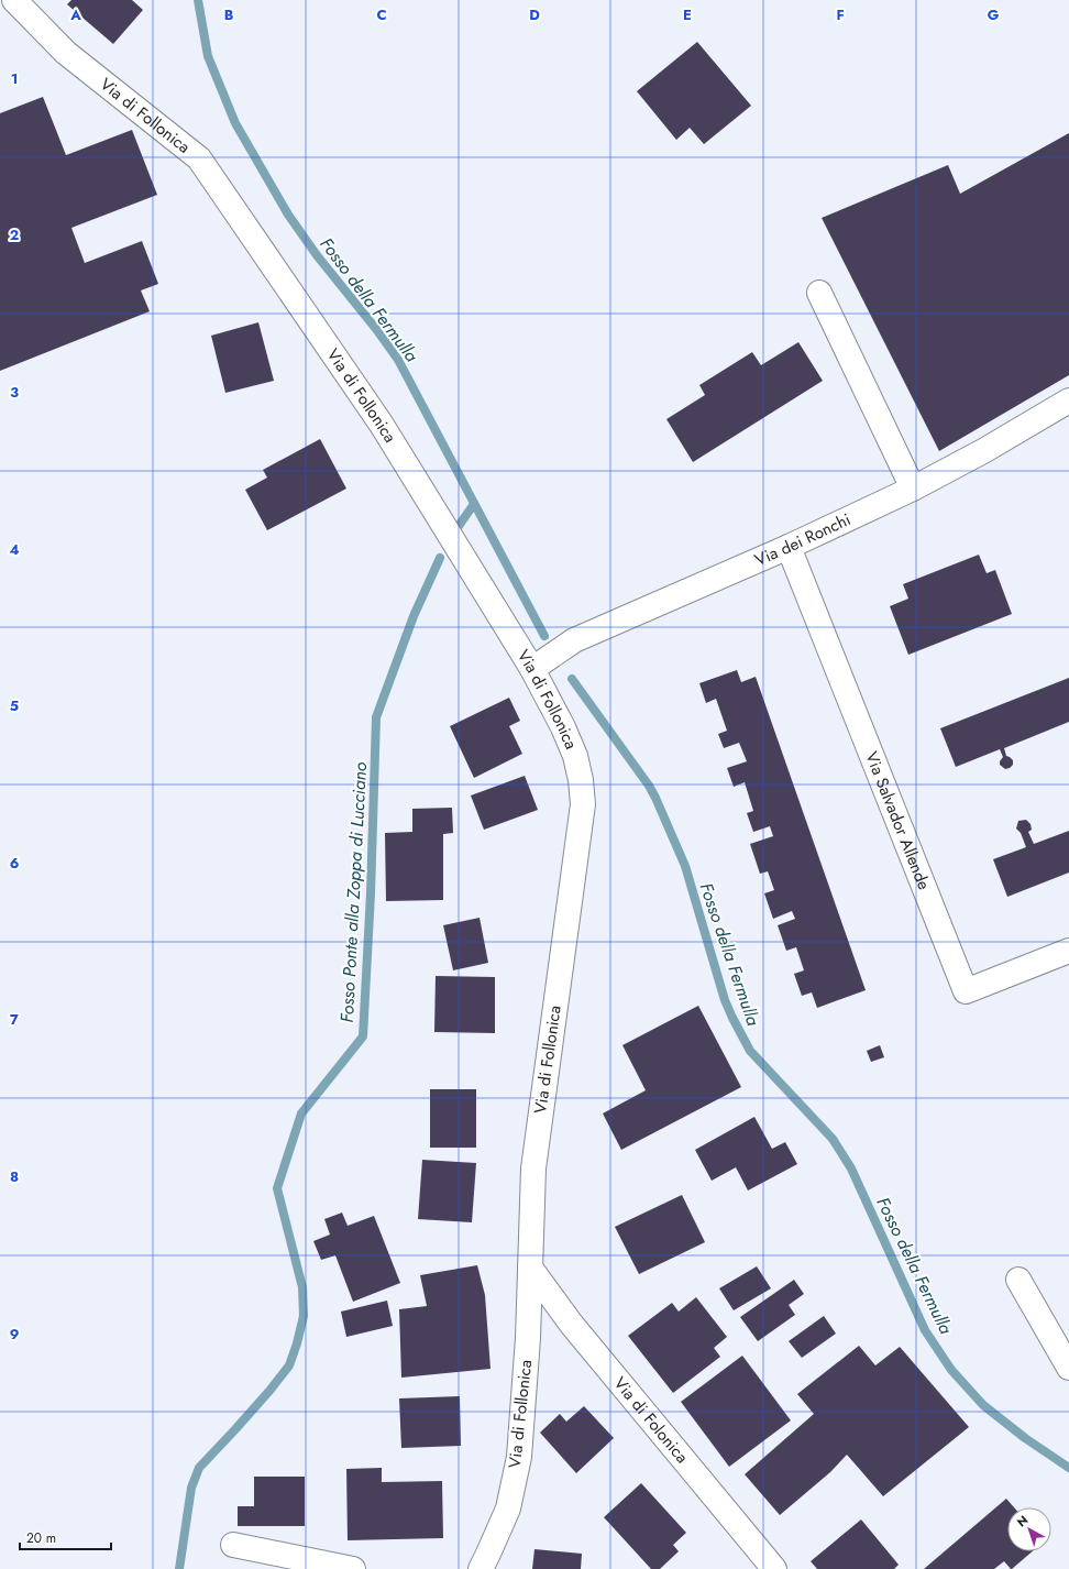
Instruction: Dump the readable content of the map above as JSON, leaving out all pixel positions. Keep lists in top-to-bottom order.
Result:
{
  "streets": {
    "street": [
      "Via di Follonica",
      "Via dei Ronchi",
      "Via Salvador Allende",
      "Via di Folonica"
    ]
  },
  "crossings": [
    ["Via di Follonica", "Via dei Ronchi"],
    ["Via di Follonica", "Via di Folonica"],
    ["Via dei Ronchi", "Via Salvador Allende"]
  ],
  "water": ["Fosso della Fermulla", "Fosso Ponte alla Zoppa di Lucciano"],
  "scale_bar": "20 m",
  "north": "top left",
  "grid": {
    "columns": [
      "A",
      "B",
      "C",
      "D",
      "E",
      "F",
      "G"
    ],
    "rows": [
      "1",
      "2",
      "3",
      "4",
      "5",
      "6",
      "7",
      "8",
      "9"
    ]
  }
}
